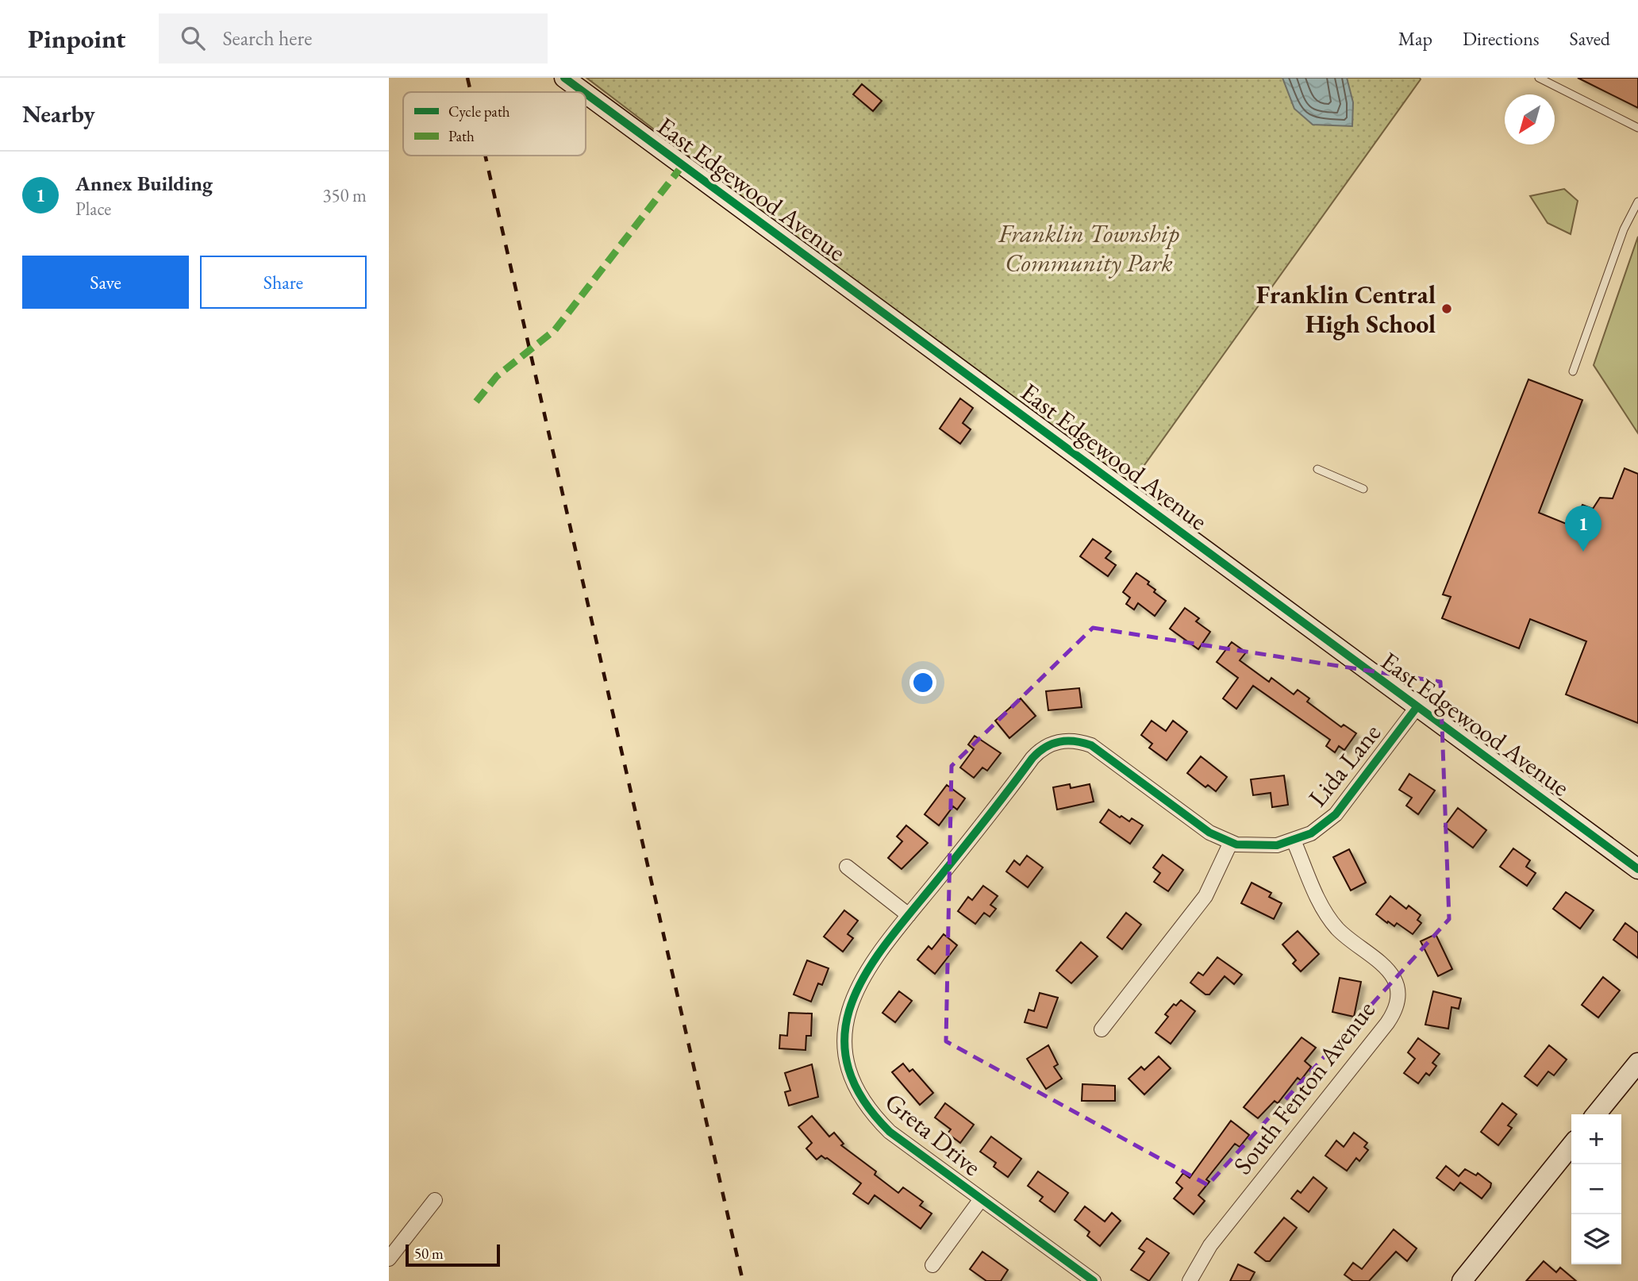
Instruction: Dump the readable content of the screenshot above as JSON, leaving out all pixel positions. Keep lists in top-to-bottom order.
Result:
{
  "streets": {
    "main road": ["East Edgewood Avenue"],
    "street": ["Lida Lane", "South Fenton Avenue", "Greta Drive"]
  },
  "crossings": [
    ["East Edgewood Avenue", "Lida Lane"],
    ["Lida Lane", "South Fenton Avenue"],
    ["Lida Lane", "Greta Drive"]
  ],
  "parks": ["Franklin Township Community Park"],
  "places": ["Franklin Central High School"],
  "legend": ["Cycle path", "Path"],
  "scale_bar": "50 m",
  "north": "bottom left",
  "page": {
    "header": "Pinpoint",
    "search": "Search here",
    "nav": ["Map", "Directions", "Saved"],
    "heading": "Nearby",
    "list": [
      {
        "mark": "1",
        "name": "Annex Building",
        "note": "Place",
        "value": "350 m"
      }
    ],
    "buttons": ["Save", "Share"],
    "pins": "1",
    "map_buttons": ["+", "−"],
    "scale": "50 m"
  }
}
